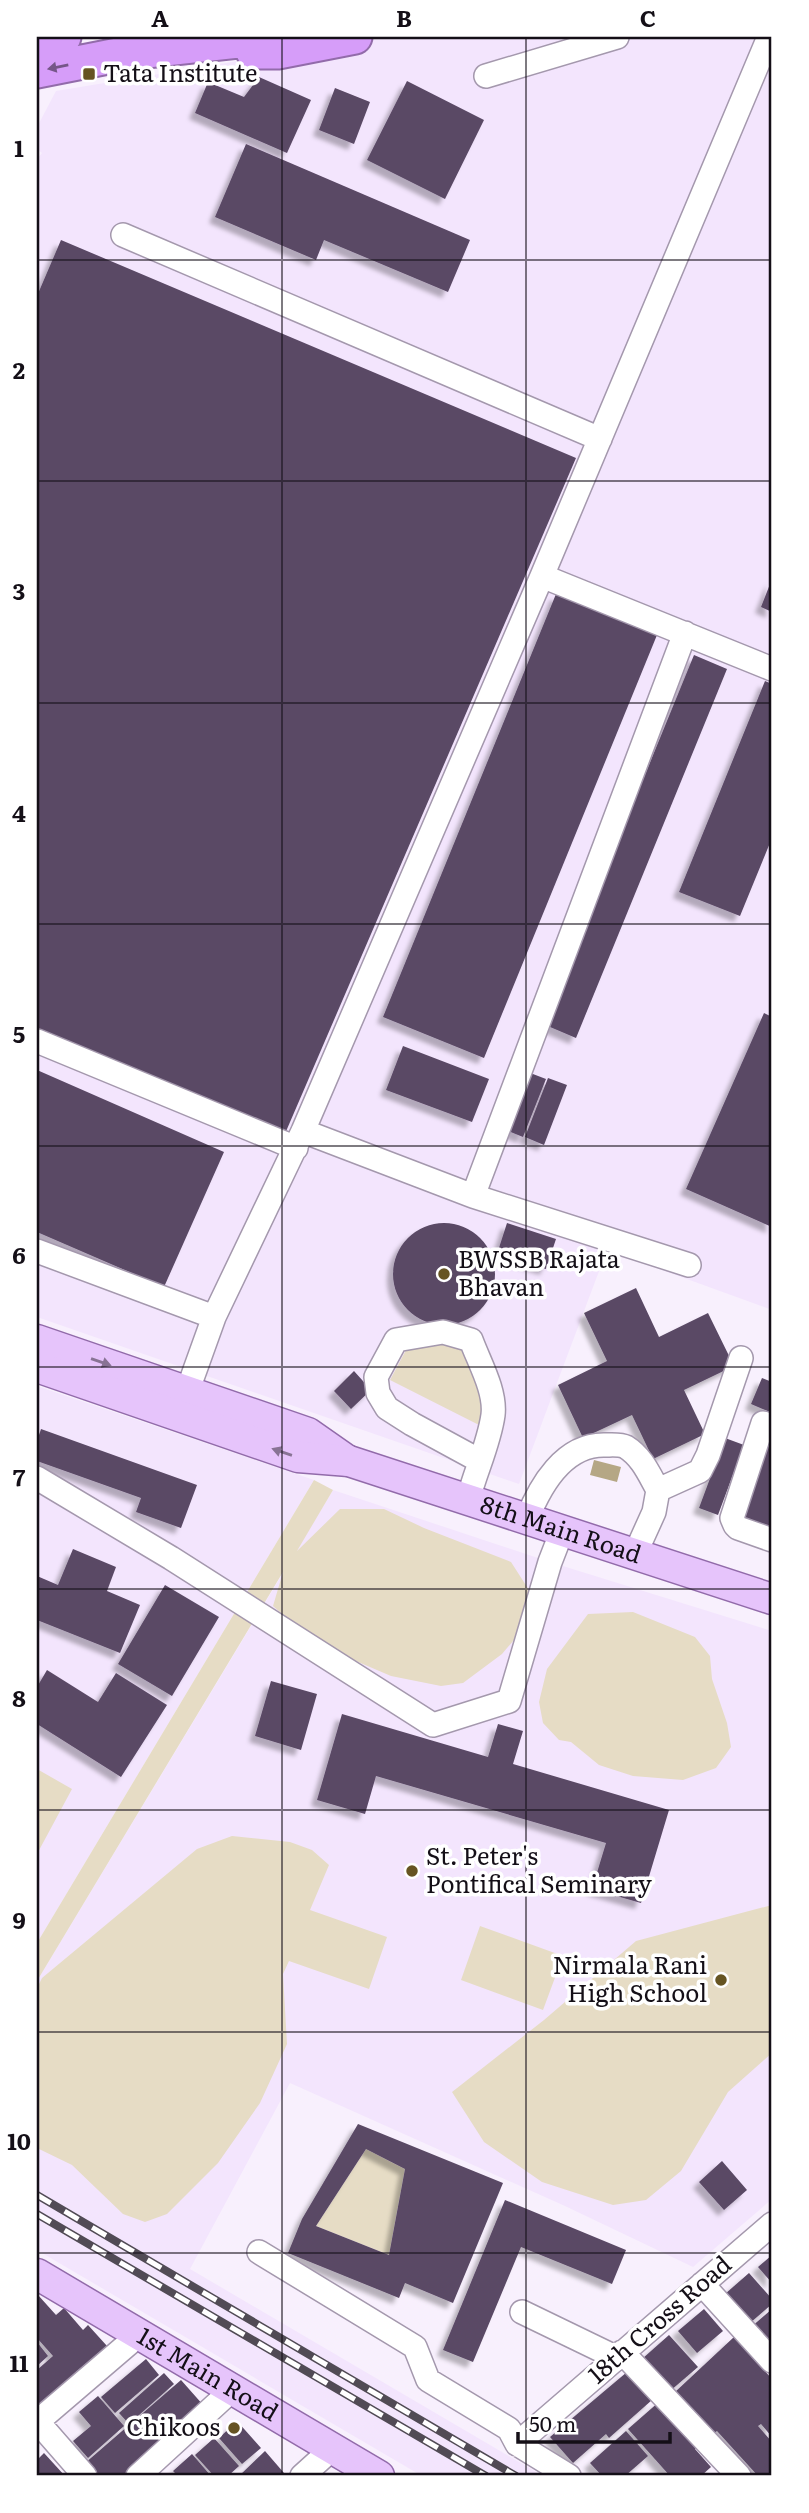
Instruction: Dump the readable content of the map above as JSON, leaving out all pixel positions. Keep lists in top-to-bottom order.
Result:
{
  "streets": {
    "main road": ["8th Main Road", "1st Main Road"],
    "street": ["18th Cross Road"]
  },
  "places": {
    "transit": ["Tata Institute"],
    "other": [
      "BWSSB Rajata Bhavan",
      "St. Peter's Pontifical Seminary",
      "Nirmala Rani High School",
      "Chikoos"
    ]
  },
  "scale_bar": "50 m",
  "grid": {
    "columns": ["A", "B", "C"],
    "rows": [
      "1",
      "2",
      "3",
      "4",
      "5",
      "6",
      "7",
      "8",
      "9",
      "10",
      "11"
    ]
  }
}
